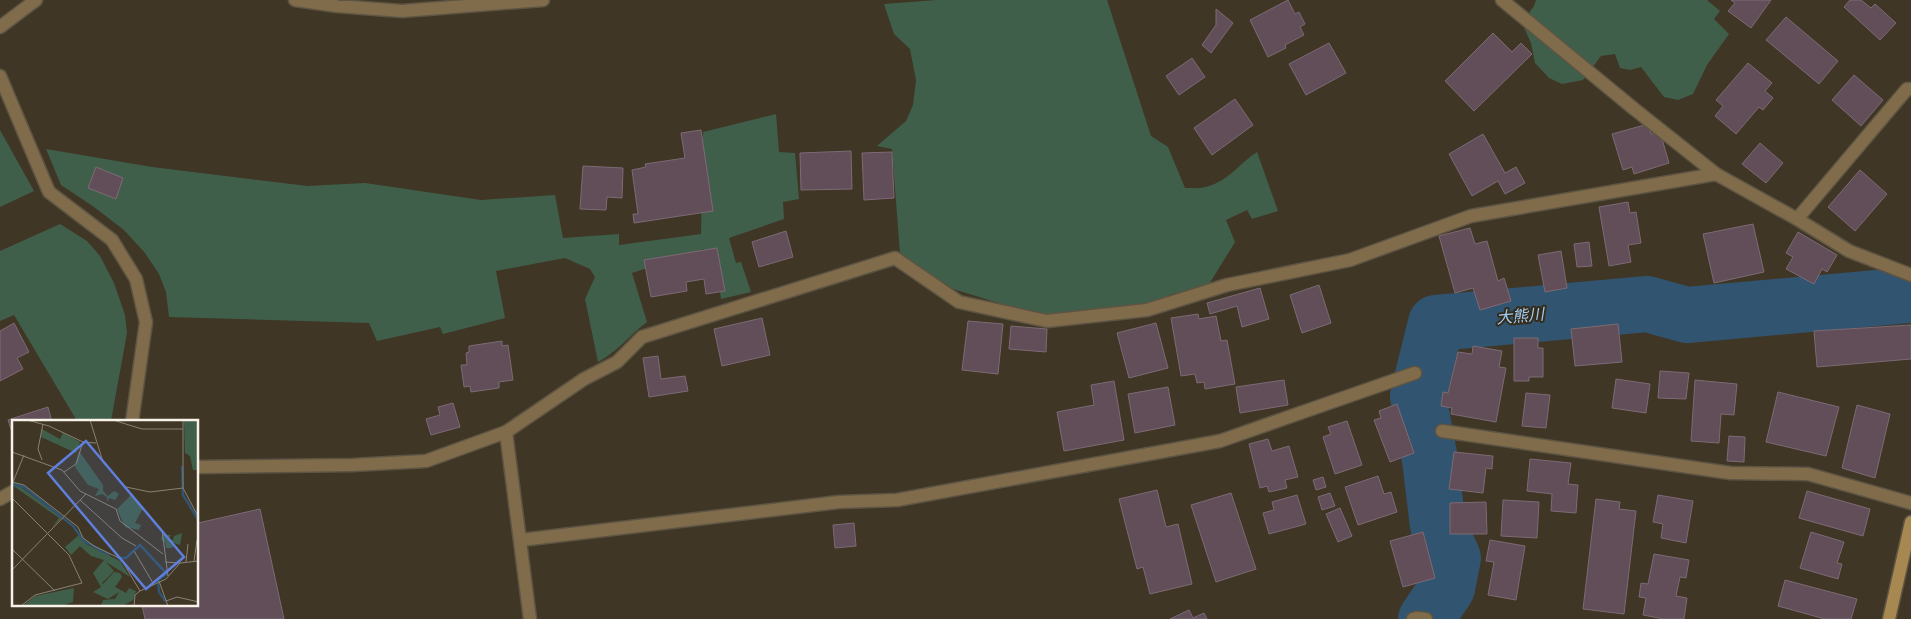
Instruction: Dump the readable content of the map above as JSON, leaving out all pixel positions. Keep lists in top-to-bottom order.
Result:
{
  "water": ["大熊川"]
}
